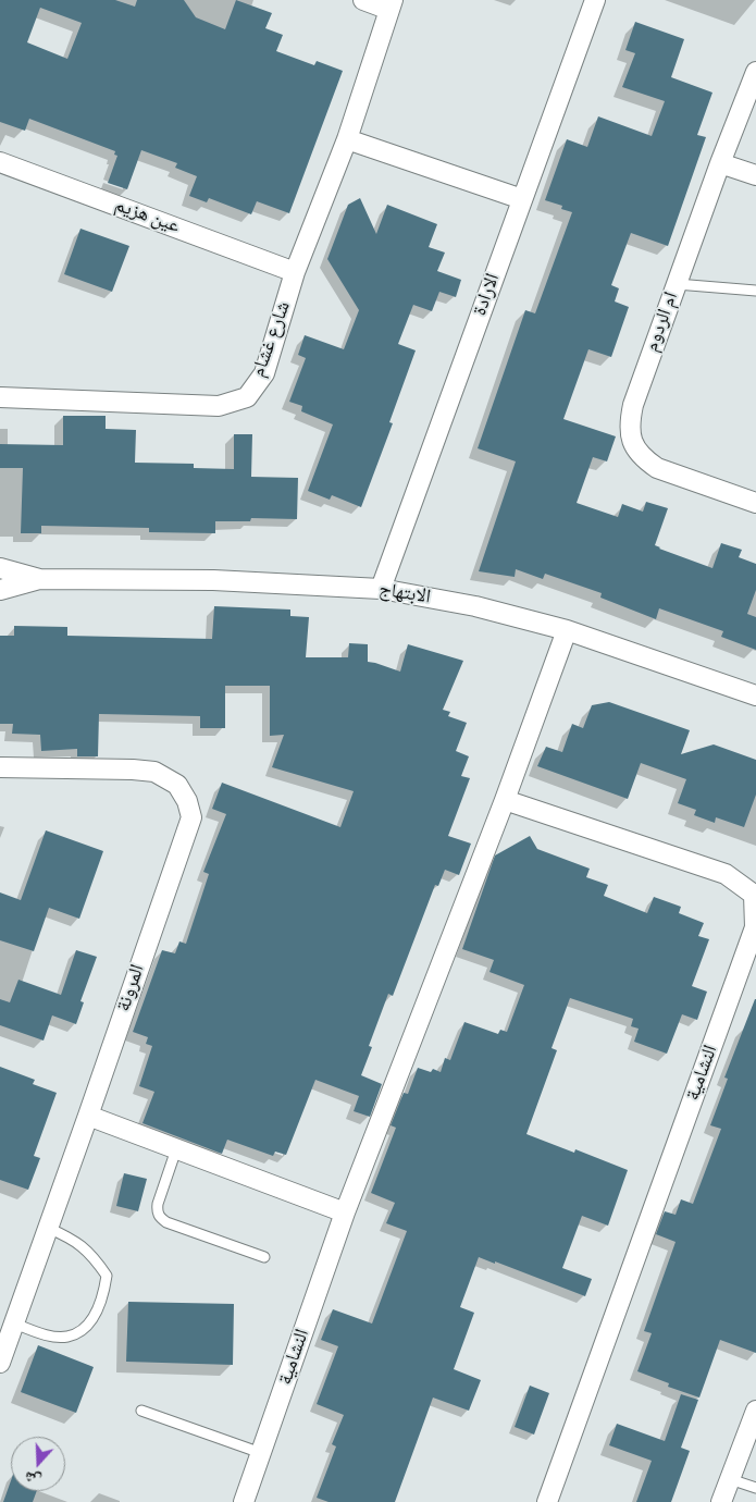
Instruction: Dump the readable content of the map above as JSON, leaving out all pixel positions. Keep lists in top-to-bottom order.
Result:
{
  "streets": {
    "street": [
      "عين هزيم",
      "الارادة",
      "ام الردوم",
      "شارع غشام",
      "الابتهاج",
      "المرونة",
      "النشامية"
    ]
  },
  "crossings": [
    ["عين هزيم", "شارع غشام"],
    ["الارادة", "الابتهاج"],
    ["الابتهاج", "النشامية"]
  ],
  "north": "bottom"
}
